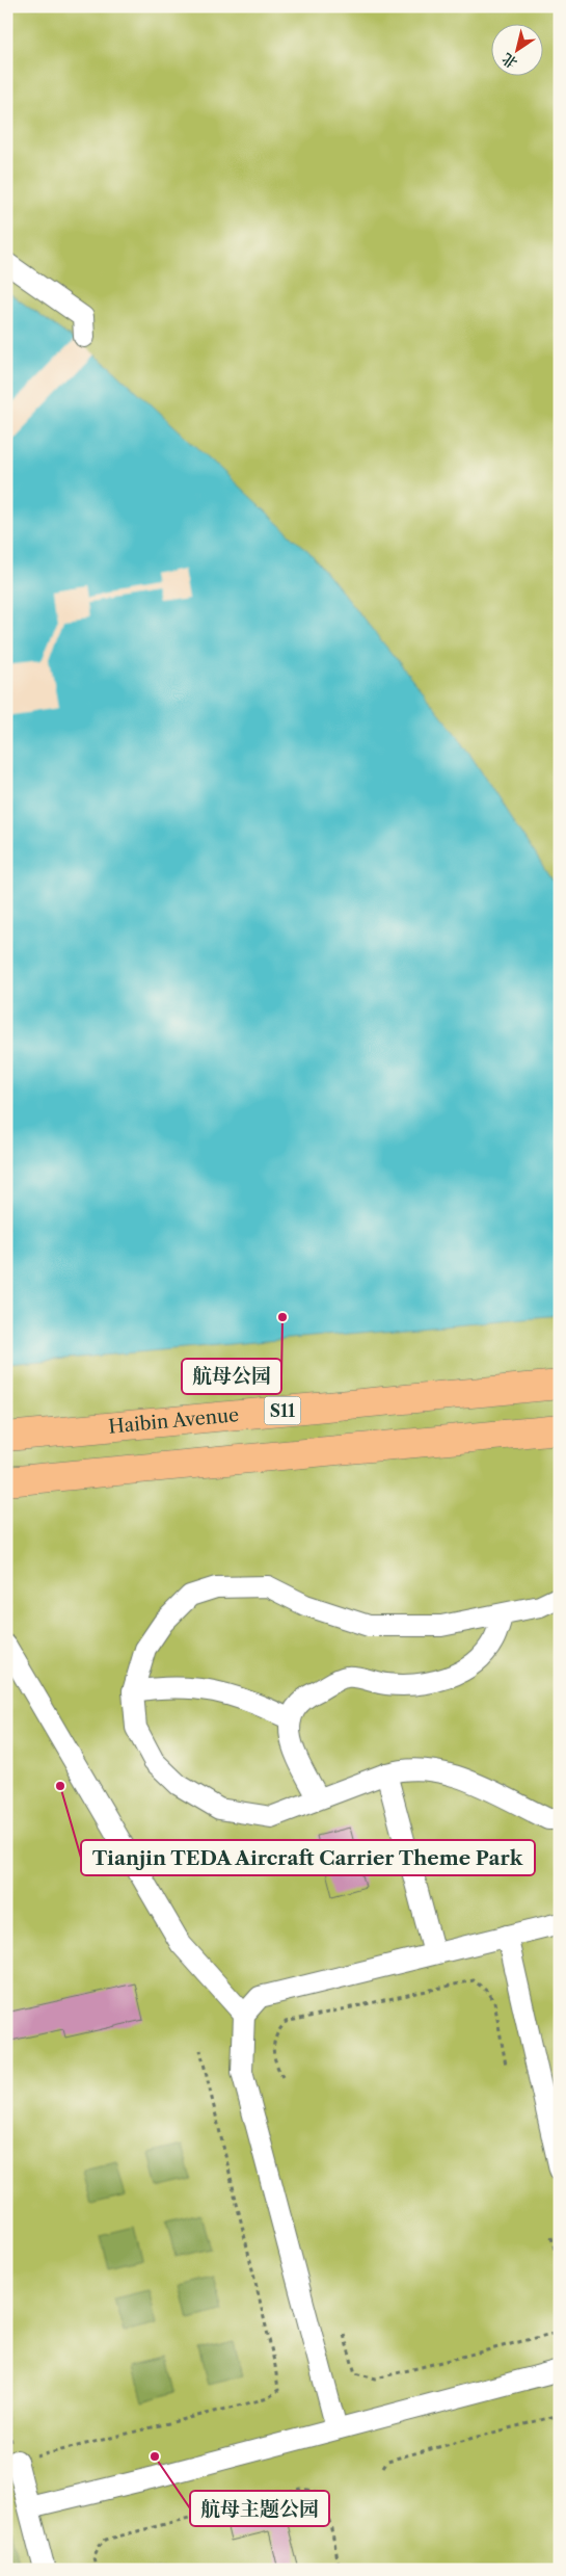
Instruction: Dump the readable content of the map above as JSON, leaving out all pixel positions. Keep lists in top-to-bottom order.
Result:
{
  "streets": {
    "highway": ["S11", "Haibin Avenue"]
  },
  "places": ["航母公园", "Tianjin TEDA Aircraft Carrier Theme Park", "航母主题公园"],
  "north": "bottom left"
}
